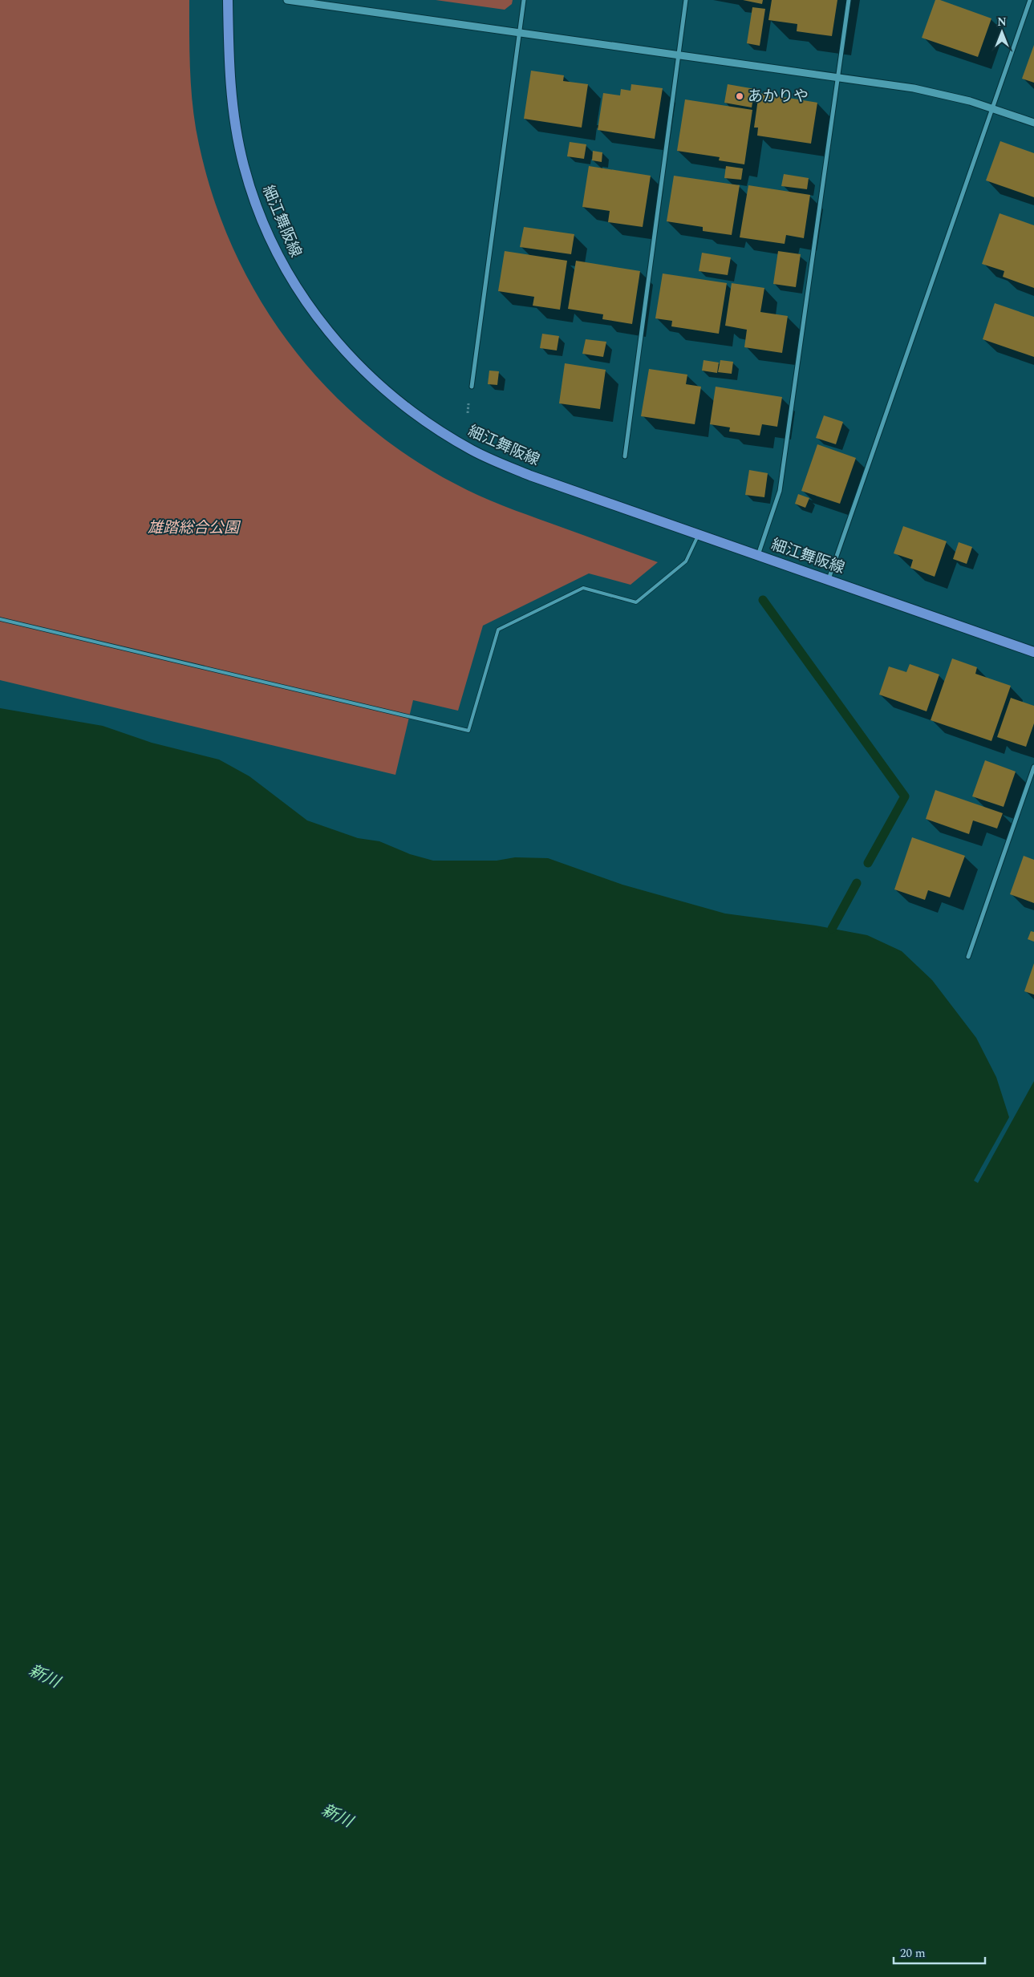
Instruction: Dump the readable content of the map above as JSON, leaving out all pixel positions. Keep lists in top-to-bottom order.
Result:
{
  "streets": {
    "main road": ["細江舞阪線"]
  },
  "water": ["新川"],
  "parks": ["雄踏総合公園"],
  "places": ["あかりや"],
  "scale_bar": "20 m",
  "north": "top"
}
